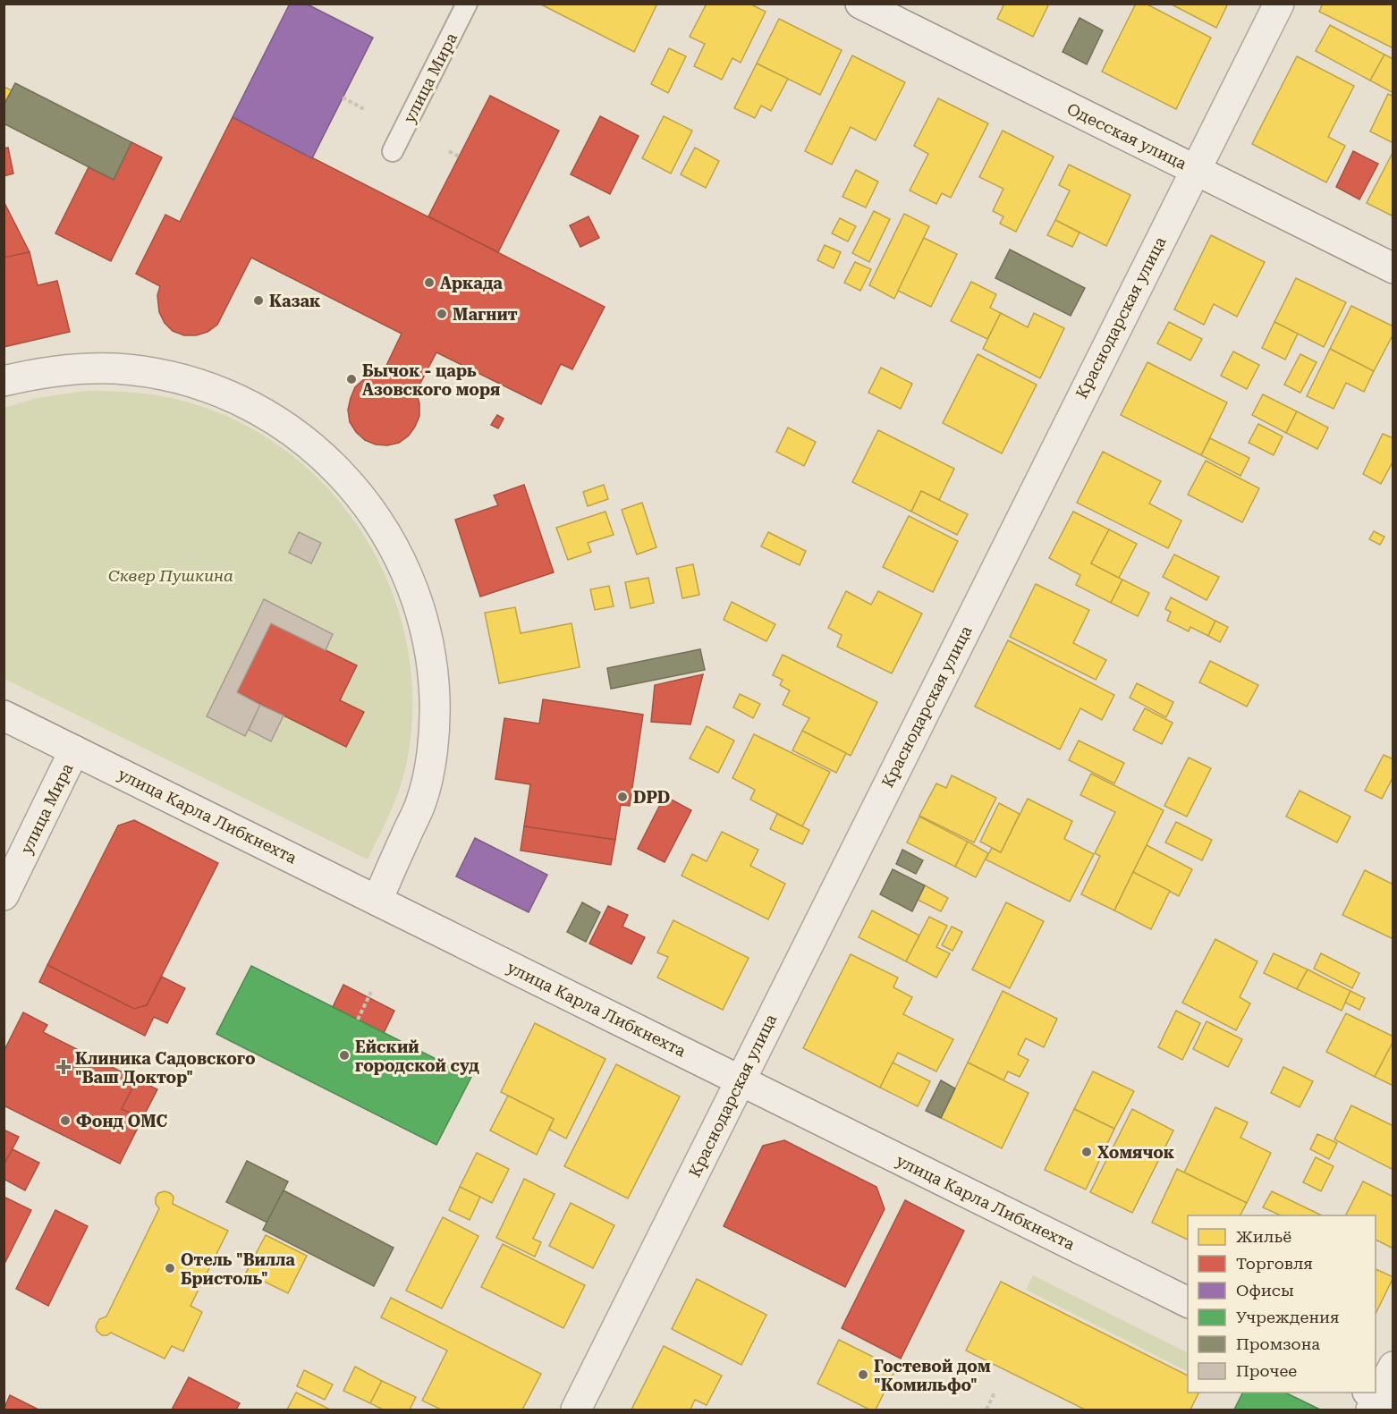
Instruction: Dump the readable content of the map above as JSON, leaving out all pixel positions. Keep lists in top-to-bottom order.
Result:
{
  "streets": {
    "street": [
      "улица Мира",
      "Одесская улица",
      "Краснодарская улица",
      "улица Карла Либкнехта"
    ]
  },
  "crossings": [
    ["улица Мира", "улица Карла Либкнехта"],
    ["Одесская улица", "Краснодарская улица"],
    ["Краснодарская улица", "улица Карла Либкнехта"]
  ],
  "parks": ["Сквер Пушкина"],
  "places": {
    "other": [
      "Аркада",
      "Казак",
      "Магнит",
      "Бычок - царь Азовского моря",
      "DPD",
      "Ейский городской суд",
      "Фонд ОМС",
      "Хомячок",
      "Отель \"Вилла Бристоль\"",
      "Гостевой дом \"Комильфо\""
    ],
    "health": ["Клиника Садовского \"Ваш Доктор\""]
  },
  "legend": [
    "Жильё",
    "Торговля",
    "Офисы",
    "Учреждения",
    "Промзона",
    "Прочее"
  ]
}
